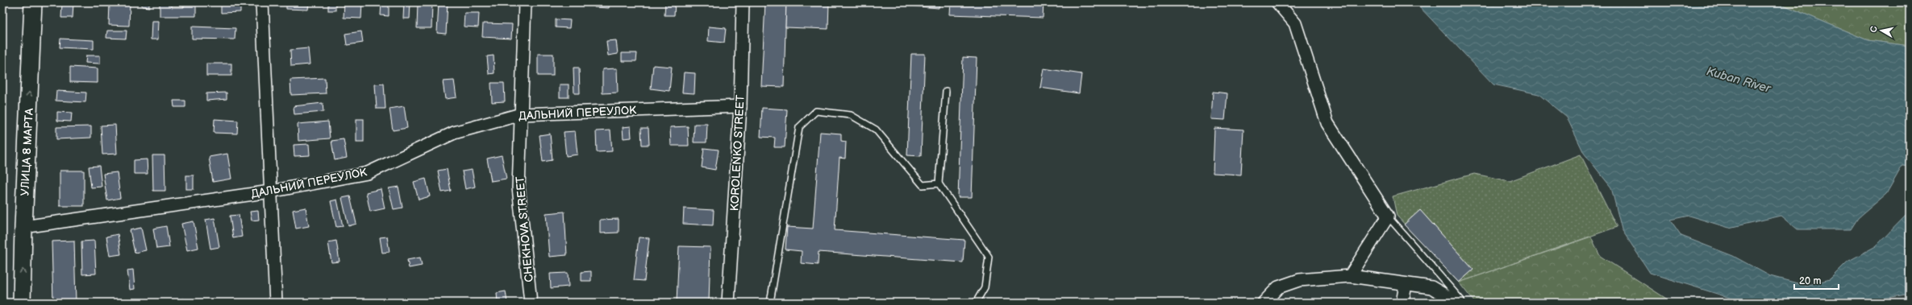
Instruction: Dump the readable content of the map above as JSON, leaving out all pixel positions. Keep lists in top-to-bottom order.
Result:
{
  "streets": {
    "main road": ["УЛИЦА 8 МАРТА"],
    "street": ["ДАЛЬНИЙ ПЕРЕУЛОК", "KOROLENKO STREET", "CHEKHOVA STREET"]
  },
  "crossings": [
    ["ДАЛЬНИЙ ПЕРЕУЛОК", "УЛИЦА 8 МАРТА"],
    ["ДАЛЬНИЙ ПЕРЕУЛОК", "KOROLENKO STREET"],
    ["ДАЛЬНИЙ ПЕРЕУЛОК", "CHEKHOVA STREET"]
  ],
  "one_way": ["УЛИЦА 8 МАРТА"],
  "water": ["Kuban River"],
  "scale_bar": "20 m",
  "north": "left"
}
